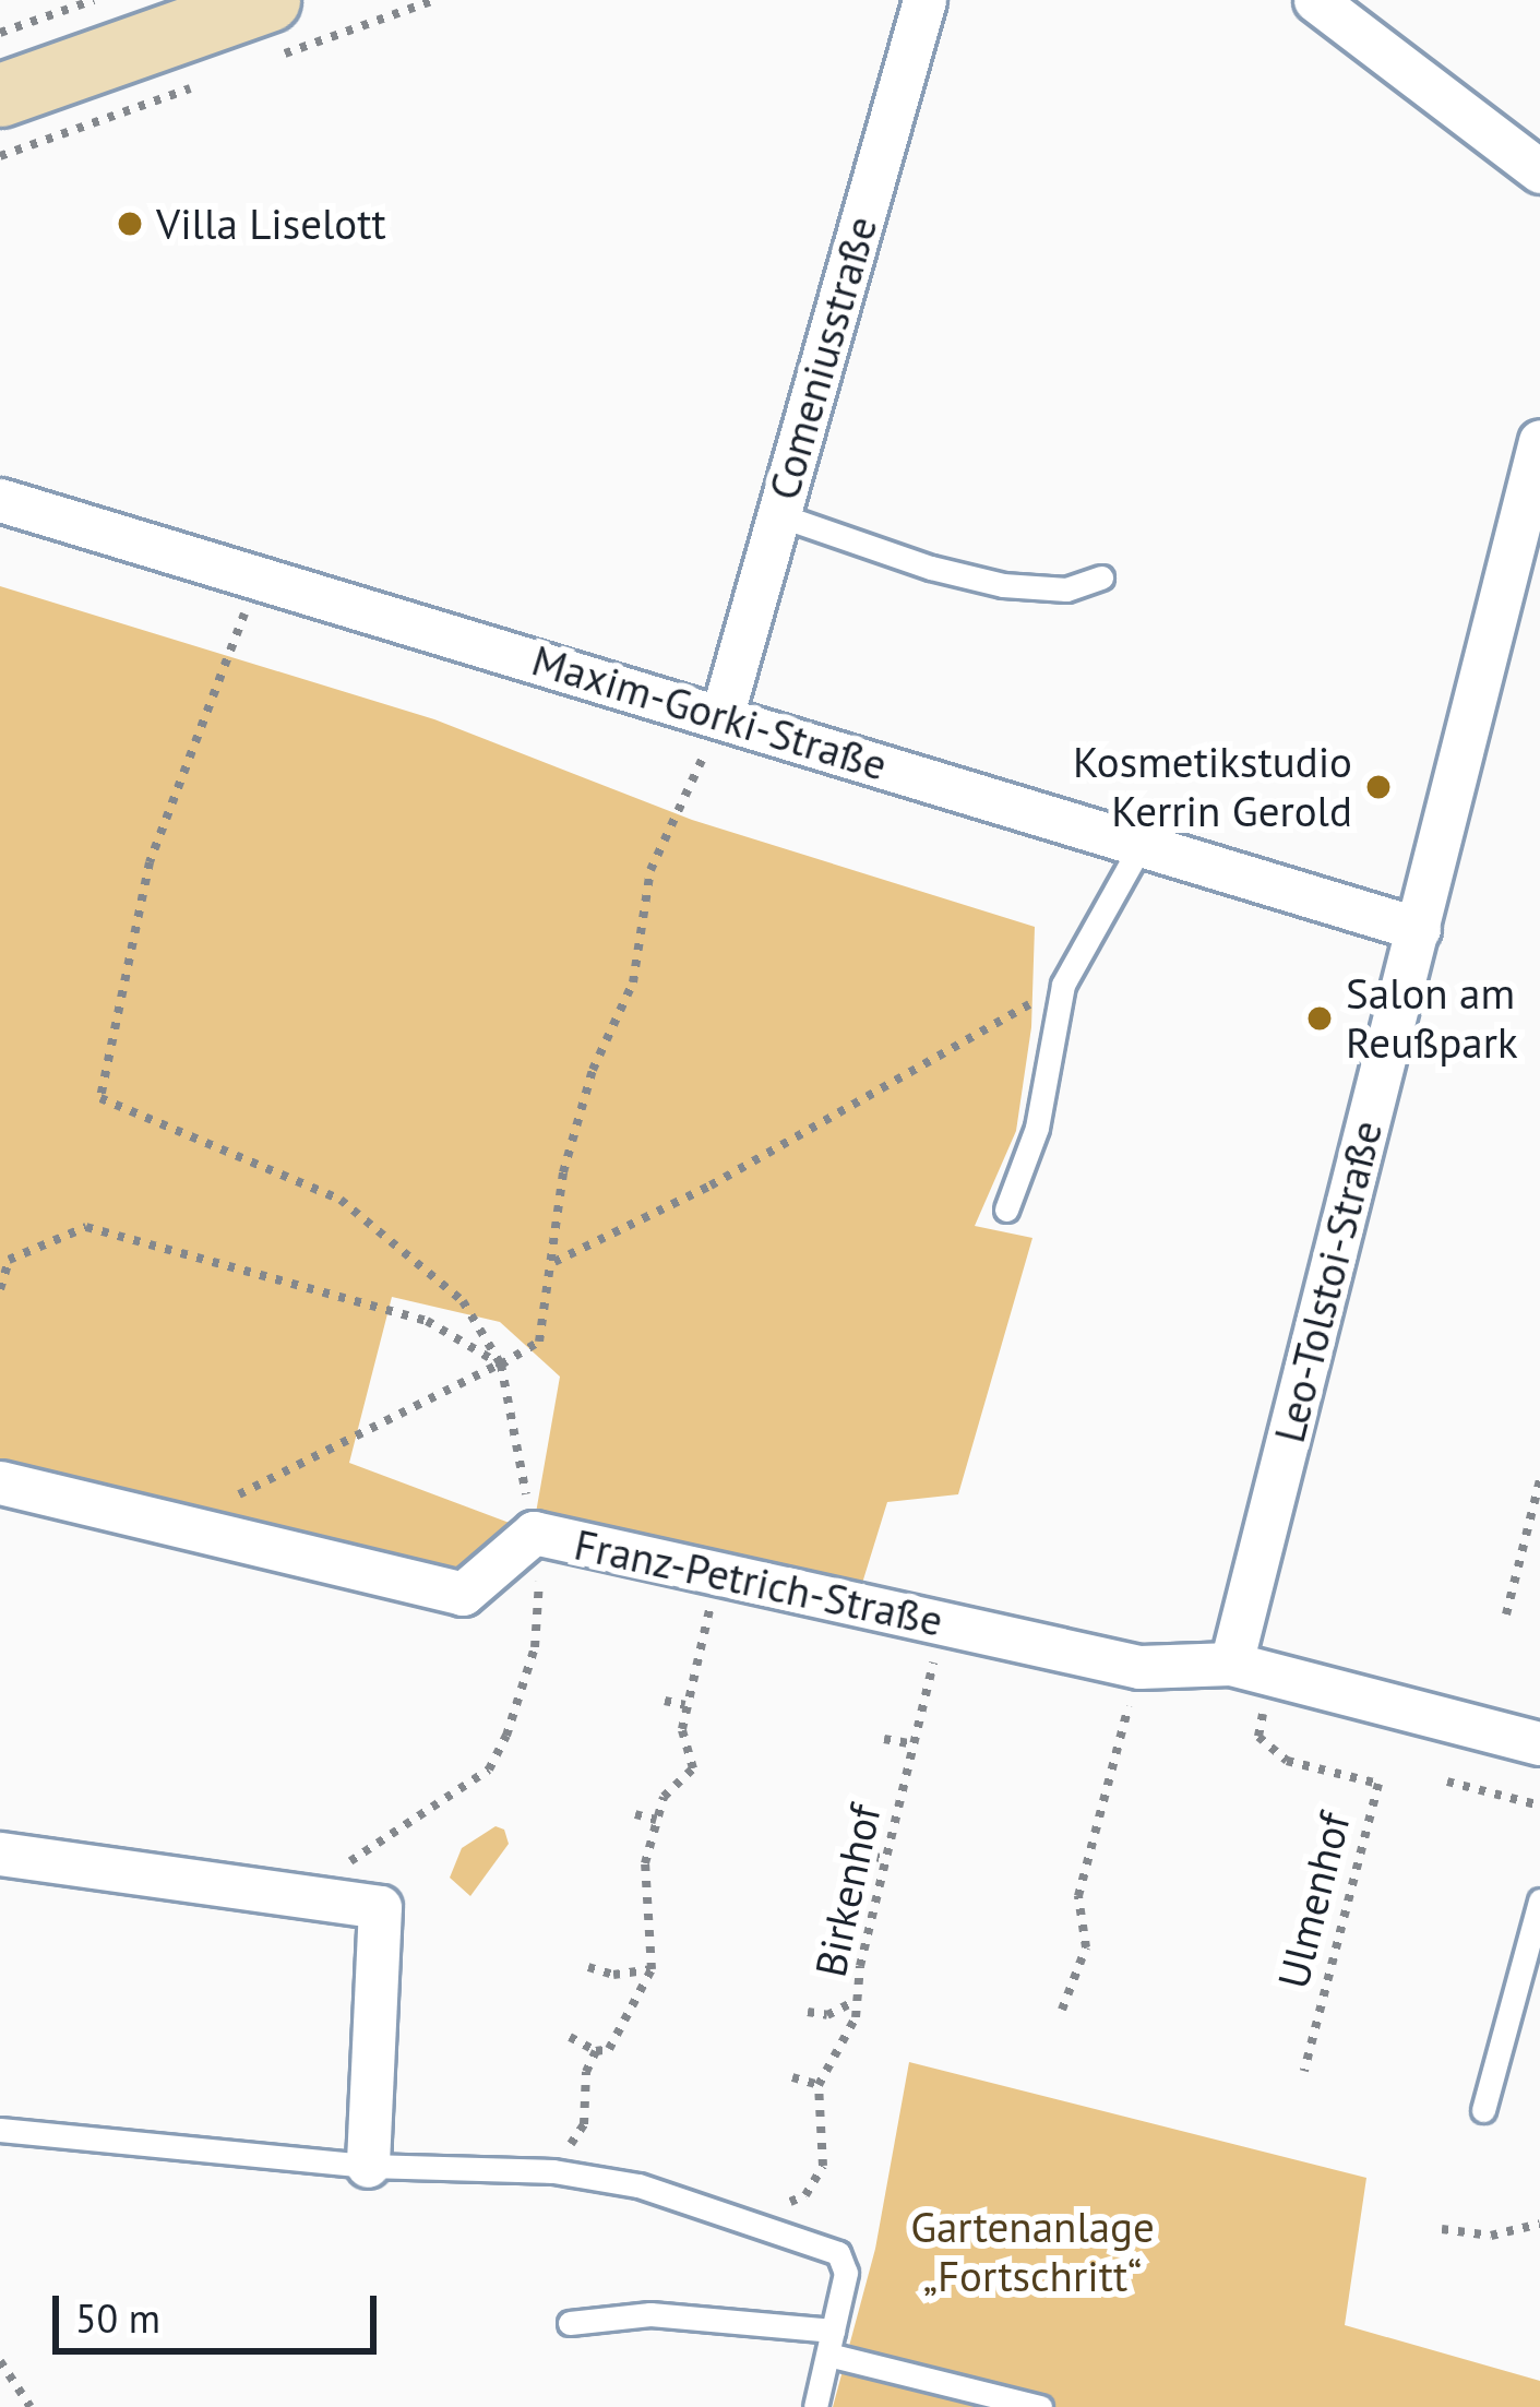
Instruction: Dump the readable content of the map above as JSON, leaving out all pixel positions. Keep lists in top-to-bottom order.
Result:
{
  "streets": {
    "street": [
      "Comeniusstraße",
      "Maxim-Gorki-Straße",
      "Leo-Tolstoi-Straße",
      "Franz-Petrich-Straße"
    ],
    "path": ["Birkenhof", "Ulmenhof"]
  },
  "crossings": [
    ["Comeniusstraße", "Maxim-Gorki-Straße"],
    ["Maxim-Gorki-Straße", "Leo-Tolstoi-Straße"],
    ["Leo-Tolstoi-Straße", "Franz-Petrich-Straße"],
    ["Leo-Tolstoi-Straße", "Ulmenhof"],
    ["Franz-Petrich-Straße", "Birkenhof"],
    ["Franz-Petrich-Straße", "Ulmenhof"]
  ],
  "parks": ["Gartenanlage „Fortschritt“"],
  "places": ["Villa Liselott", "Kosmetikstudio Kerrin Gerold", "Salon am Reußpark"],
  "scale_bar": "50 m"
}
